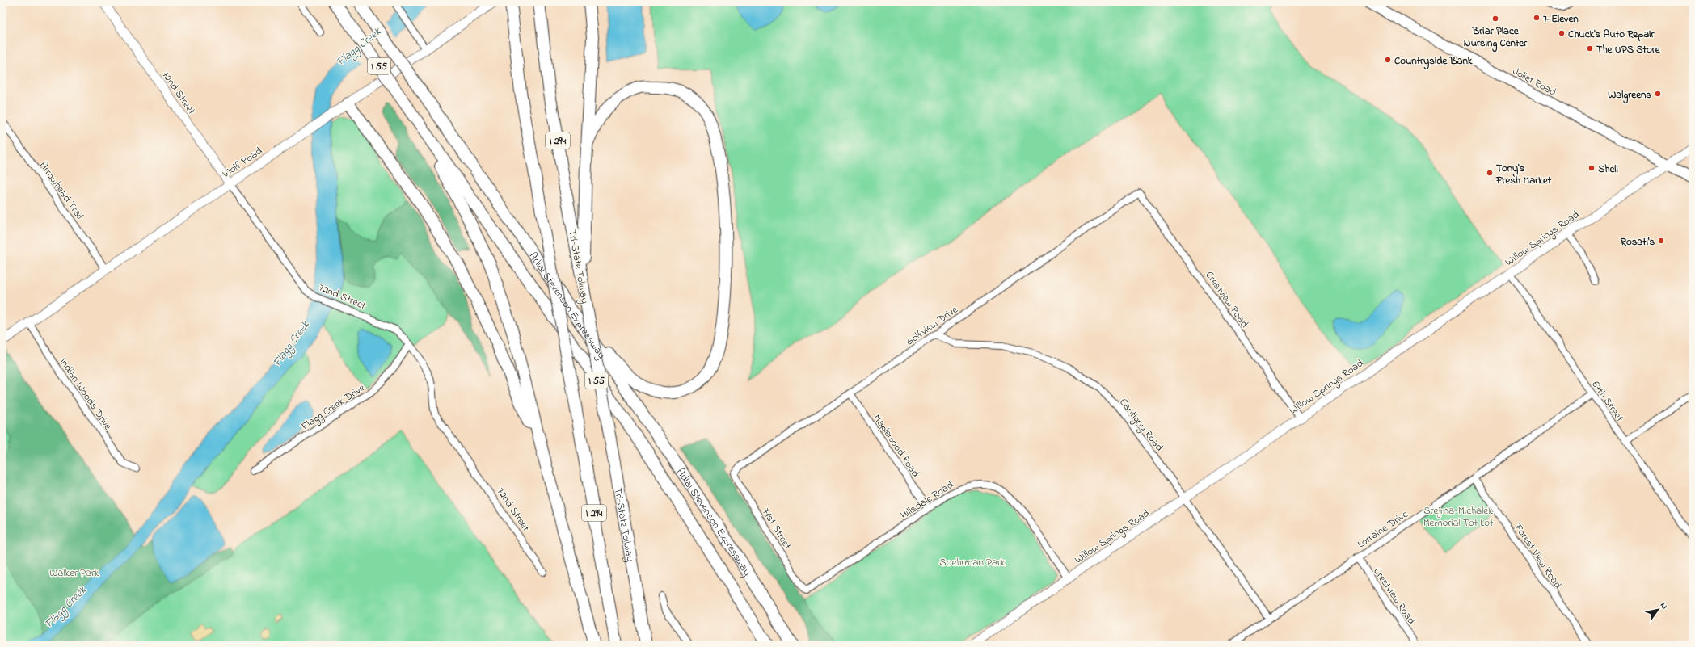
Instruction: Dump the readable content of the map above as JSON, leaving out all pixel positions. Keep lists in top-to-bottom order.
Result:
{
  "streets": {
    "highway": [
      "I 55",
      "I 294",
      "Tri-State Tollway",
      "Adlai Stevenson Expressway"
    ],
    "main road": ["Joliet Road"],
    "street": [
      "72nd Street",
      "Wolf Road",
      "Arrowhead Trail",
      "Willow Springs Road",
      "Crestview Road",
      "Golfview Drive",
      "Indian Woods Drive",
      "67th Street",
      "Flagg Creek Drive",
      "Cantigny Road",
      "Maplewood Road",
      "Hillsdale Road",
      "71st Street",
      "Lorraine Drive",
      "Forest View Road"
    ]
  },
  "crossings": [
    ["Joliet Road", "Willow Springs Road"],
    ["72nd Street", "Wolf Road"],
    ["72nd Street", "Flagg Creek Drive"],
    ["Wolf Road", "Arrowhead Trail"],
    ["Wolf Road", "Indian Woods Drive"],
    ["Willow Springs Road", "Crestview Road"],
    ["Willow Springs Road", "67th Street"],
    ["Willow Springs Road", "Cantigny Road"],
    ["Willow Springs Road", "Hillsdale Road"],
    ["Crestview Road", "Golfview Drive"],
    ["Crestview Road", "Lorraine Drive"],
    ["Golfview Drive", "Cantigny Road"],
    ["Golfview Drive", "Maplewood Road"],
    ["Golfview Drive", "71st Street"],
    ["67th Street", "Lorraine Drive"],
    ["Cantigny Road", "Lorraine Drive"],
    ["Maplewood Road", "Hillsdale Road"],
    ["Hillsdale Road", "71st Street"],
    ["Lorraine Drive", "Forest View Road"]
  ],
  "water": ["Flagg Creek"],
  "parks": ["Srejma-Michalek Memorial Tot Lot", "Soehrman Park", "Walker Park"],
  "places": [
    "7-Eleven",
    "Briar Place Nursing Center",
    "Chuck's Auto Repair",
    "The UPS Store",
    "Countryside Bank",
    "Walgreens",
    "Shell",
    "Tony's Fresh Market",
    "Rosati's"
  ],
  "north": "top right"
}
